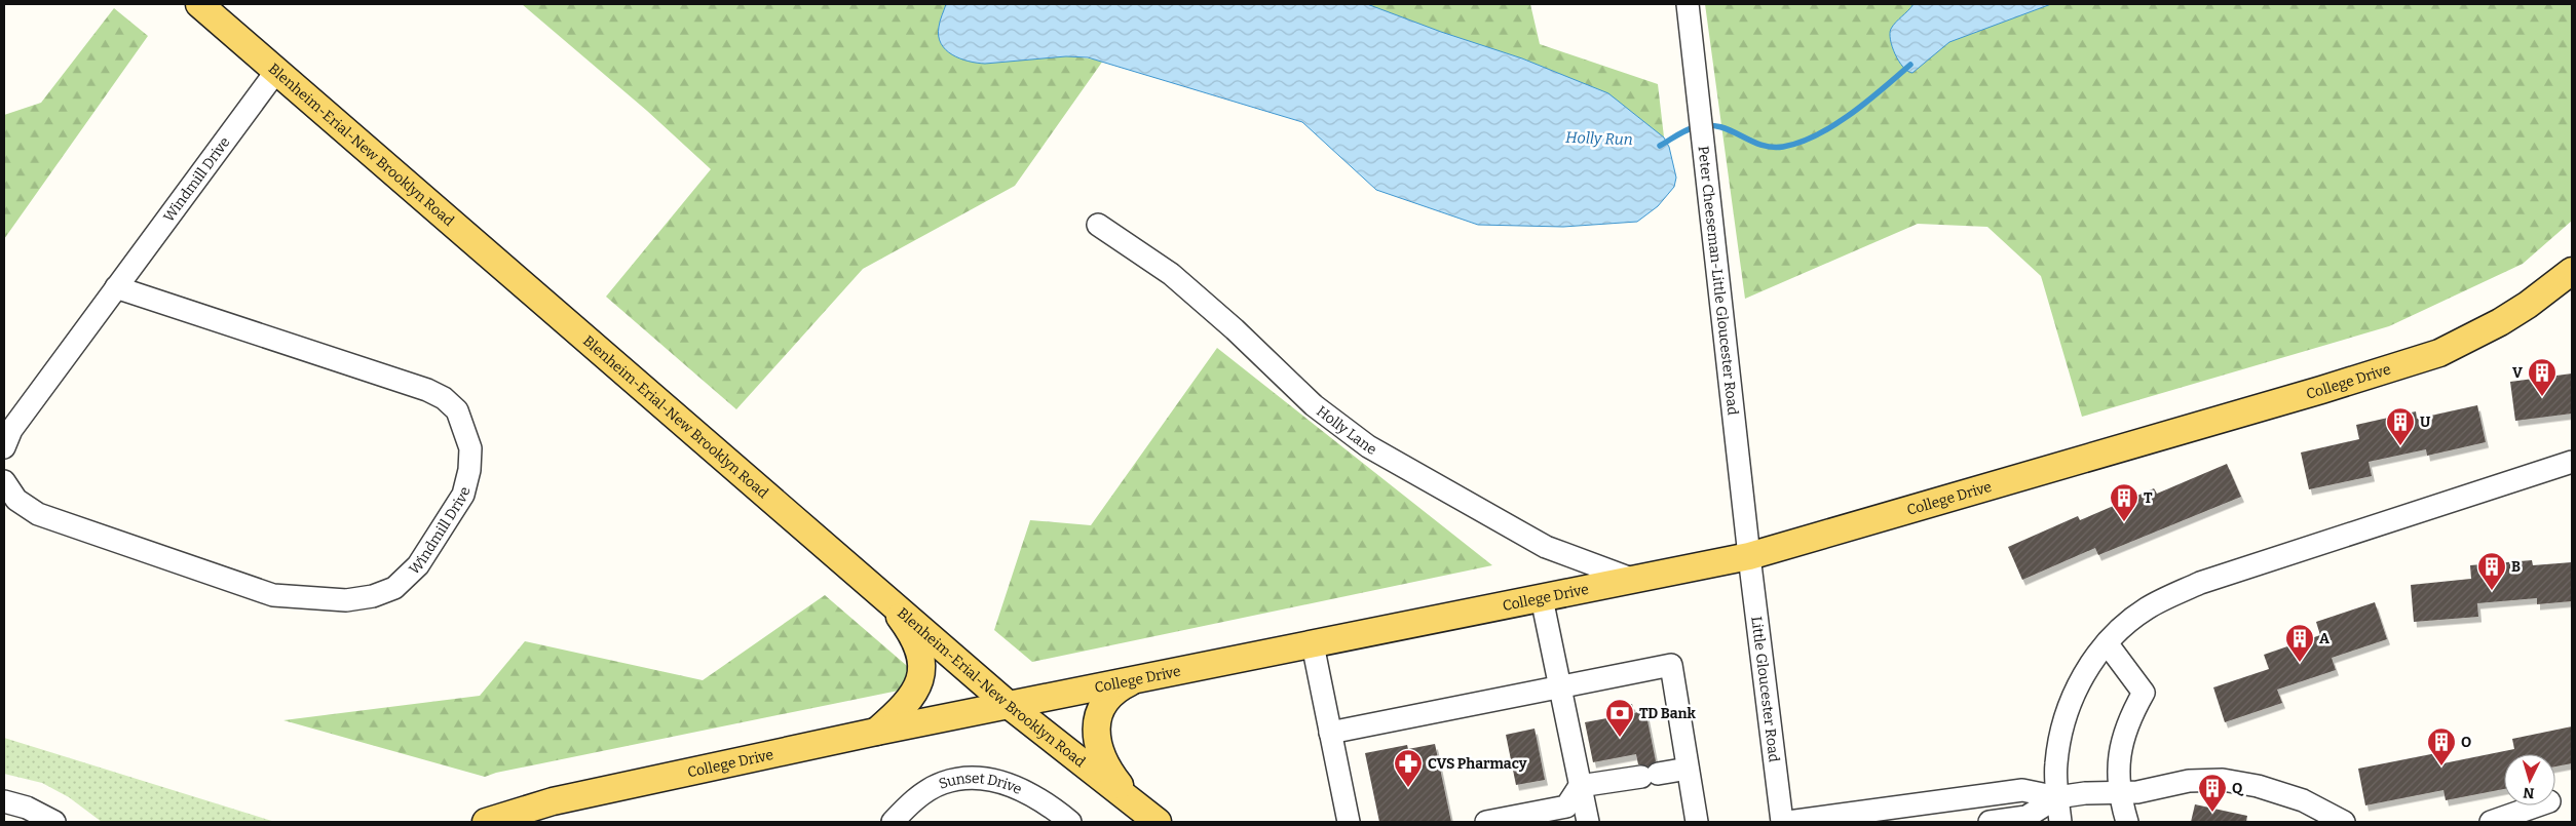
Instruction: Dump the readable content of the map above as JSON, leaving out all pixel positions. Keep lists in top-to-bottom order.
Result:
{
  "streets": {
    "main road": ["Blenheim-Erial-New Brooklyn Road", "College Drive"],
    "street": [
      "Windmill Drive",
      "Peter Cheeseman-Little Gloucester Road",
      "Holly Lane",
      "Little Gloucester Road",
      "Sunset Drive"
    ]
  },
  "crossings": [
    ["Blenheim-Erial-New Brooklyn Road", "Windmill Drive"],
    ["Blenheim-Erial-New Brooklyn Road", "College Drive"],
    ["Peter Cheeseman-Little Gloucester Road", "College Drive"],
    ["Peter Cheeseman-Little Gloucester Road", "Little Gloucester Road"],
    ["College Drive", "Holly Lane"],
    ["College Drive", "Little Gloucester Road"]
  ],
  "water": ["Holly Run"],
  "places": {
    "building": [
      "V",
      "U",
      "T",
      "B",
      "A",
      "O",
      "Q"
    ],
    "bank": ["TD Bank"],
    "pharmacy": ["CVS Pharmacy"]
  },
  "north": "bottom"
}
